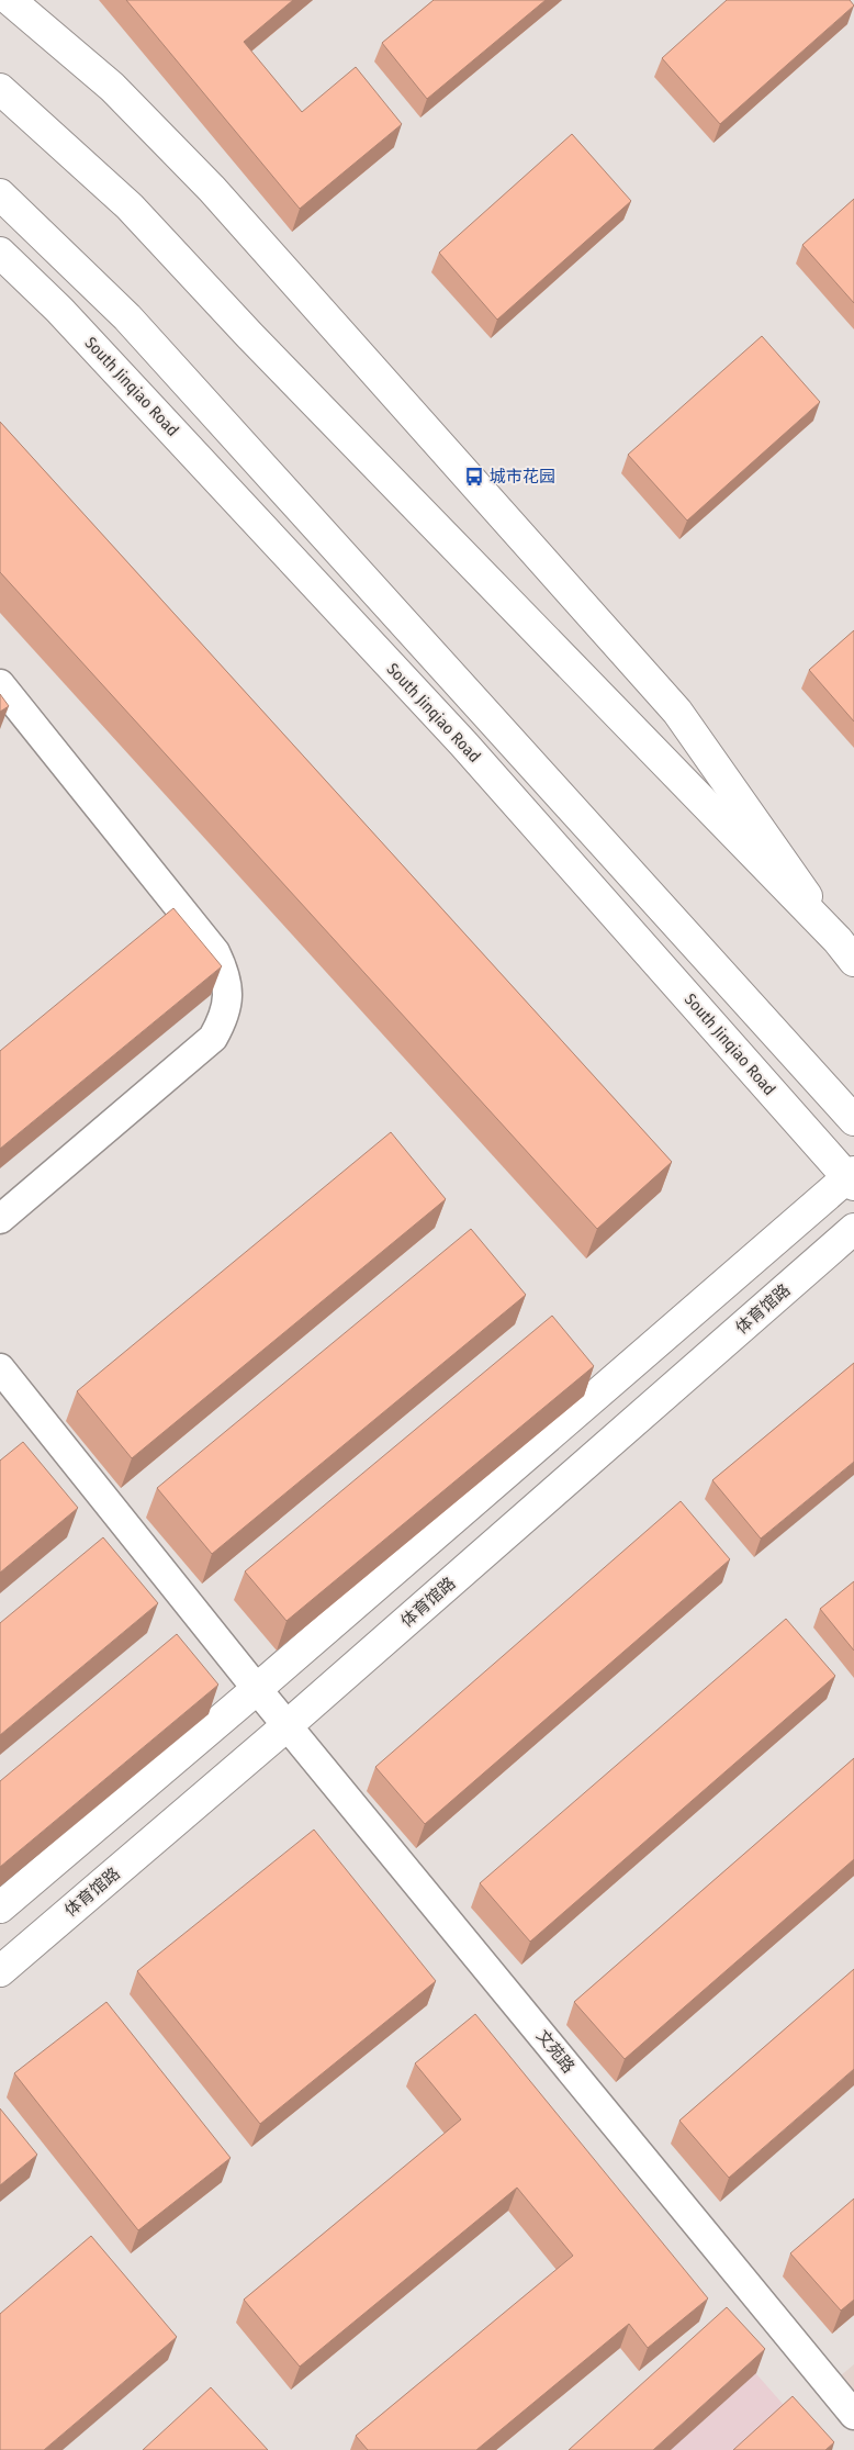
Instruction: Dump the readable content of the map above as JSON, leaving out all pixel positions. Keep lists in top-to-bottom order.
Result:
{
  "streets": {
    "main road": ["South Jinqiao Road", "体育馆路"],
    "street": ["文苑路"]
  },
  "crossings": [
    ["体育馆路", "文苑路"]
  ],
  "places": {
    "bus stop": ["城市花园"]
  }
}
